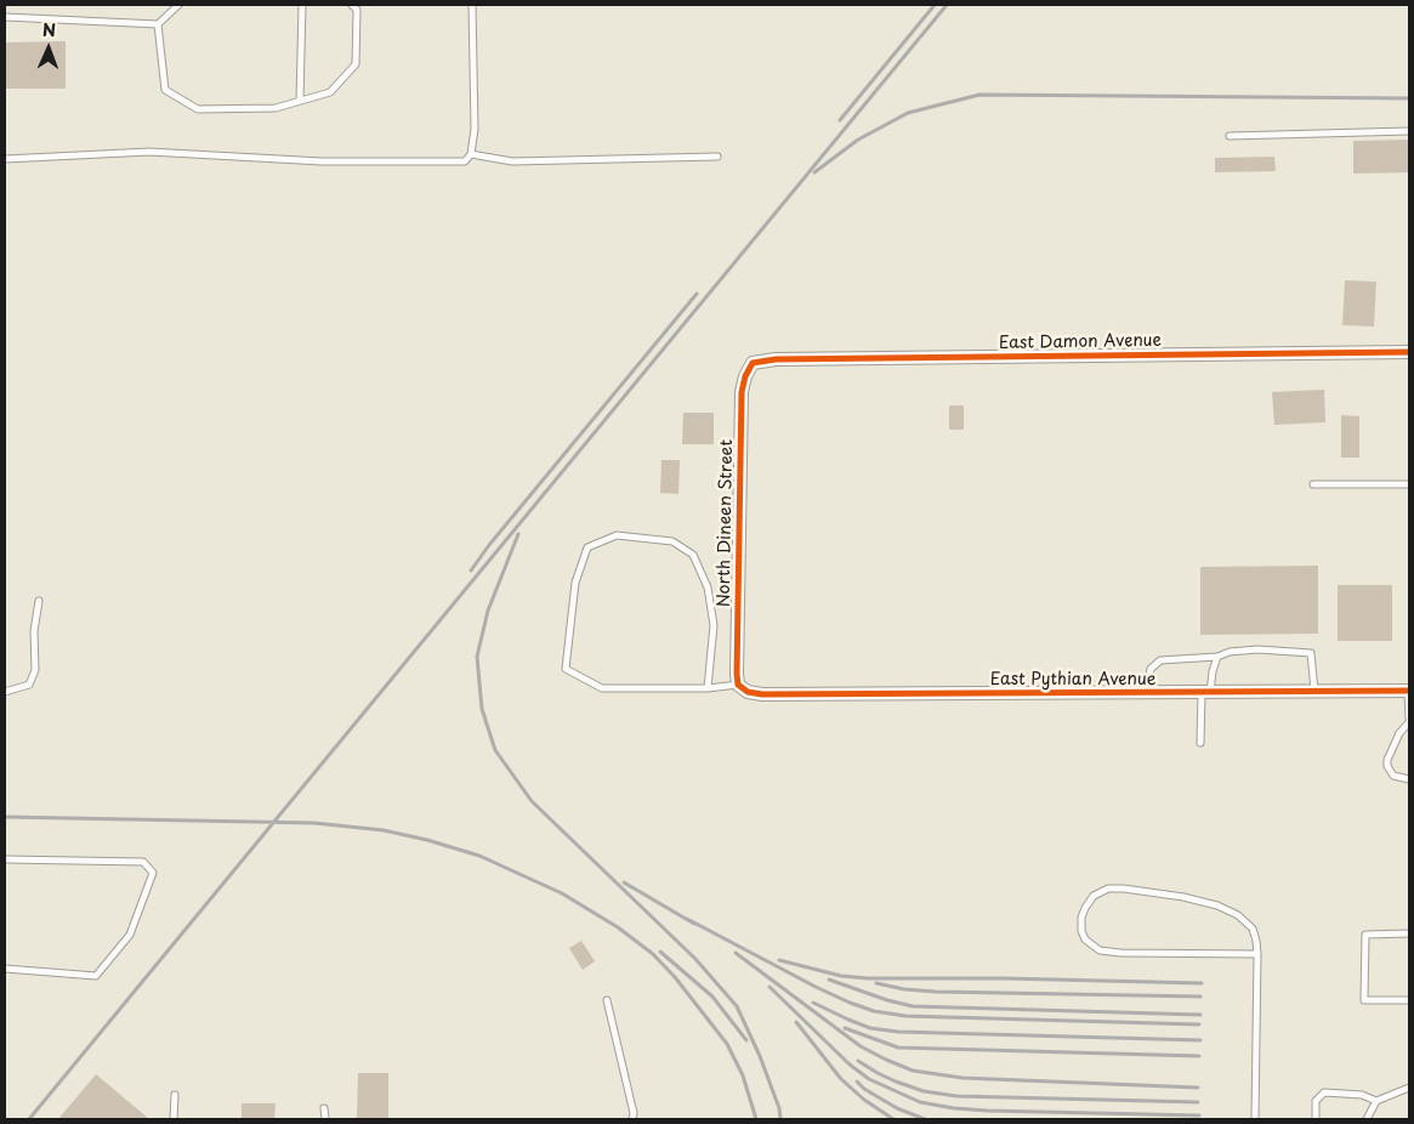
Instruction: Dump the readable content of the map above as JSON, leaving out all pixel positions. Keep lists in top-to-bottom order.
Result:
{
  "streets": {
    "street": ["East Damon Avenue", "North Dineen Street", "East Pythian Avenue"]
  },
  "crossings": [
    ["East Damon Avenue", "North Dineen Street"],
    ["North Dineen Street", "East Pythian Avenue"]
  ],
  "north": "top"
}
